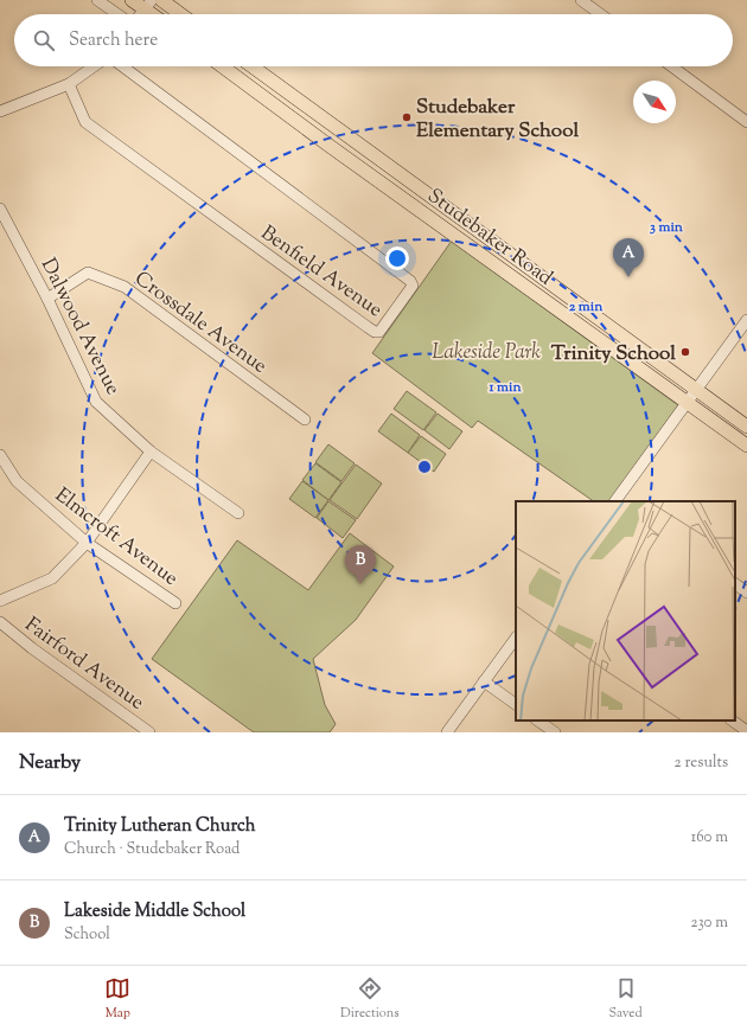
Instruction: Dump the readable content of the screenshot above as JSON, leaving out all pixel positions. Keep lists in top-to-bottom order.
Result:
{
  "streets": {
    "main road": ["Studebaker Road"],
    "street": [
      "Benfield Avenue",
      "Crossdale Avenue",
      "Dalwood Avenue",
      "Elmcroft Avenue",
      "Fairford Avenue"
    ]
  },
  "crossings": [
    ["Crossdale Avenue", "Dalwood Avenue"]
  ],
  "parks": ["Lakeside Park"],
  "places": ["Studebaker Elementary School", "Trinity School"],
  "north": "bottom right",
  "page": {
    "search": "Search here",
    "pins": ["A", "B"],
    "heading": ["Nearby", "2 results"],
    "list": [
      {
        "mark": "A",
        "name": "Trinity Lutheran Church",
        "note": "Church · Studebaker Road",
        "value": "160 m"
      },
      {
        "mark": "B",
        "name": "Lakeside Middle School",
        "note": "School",
        "value": "230 m"
      }
    ],
    "nav": ["Map", "Directions", "Saved"]
  },
  "rings": ["3 min", "2 min", "1 min"]
}
